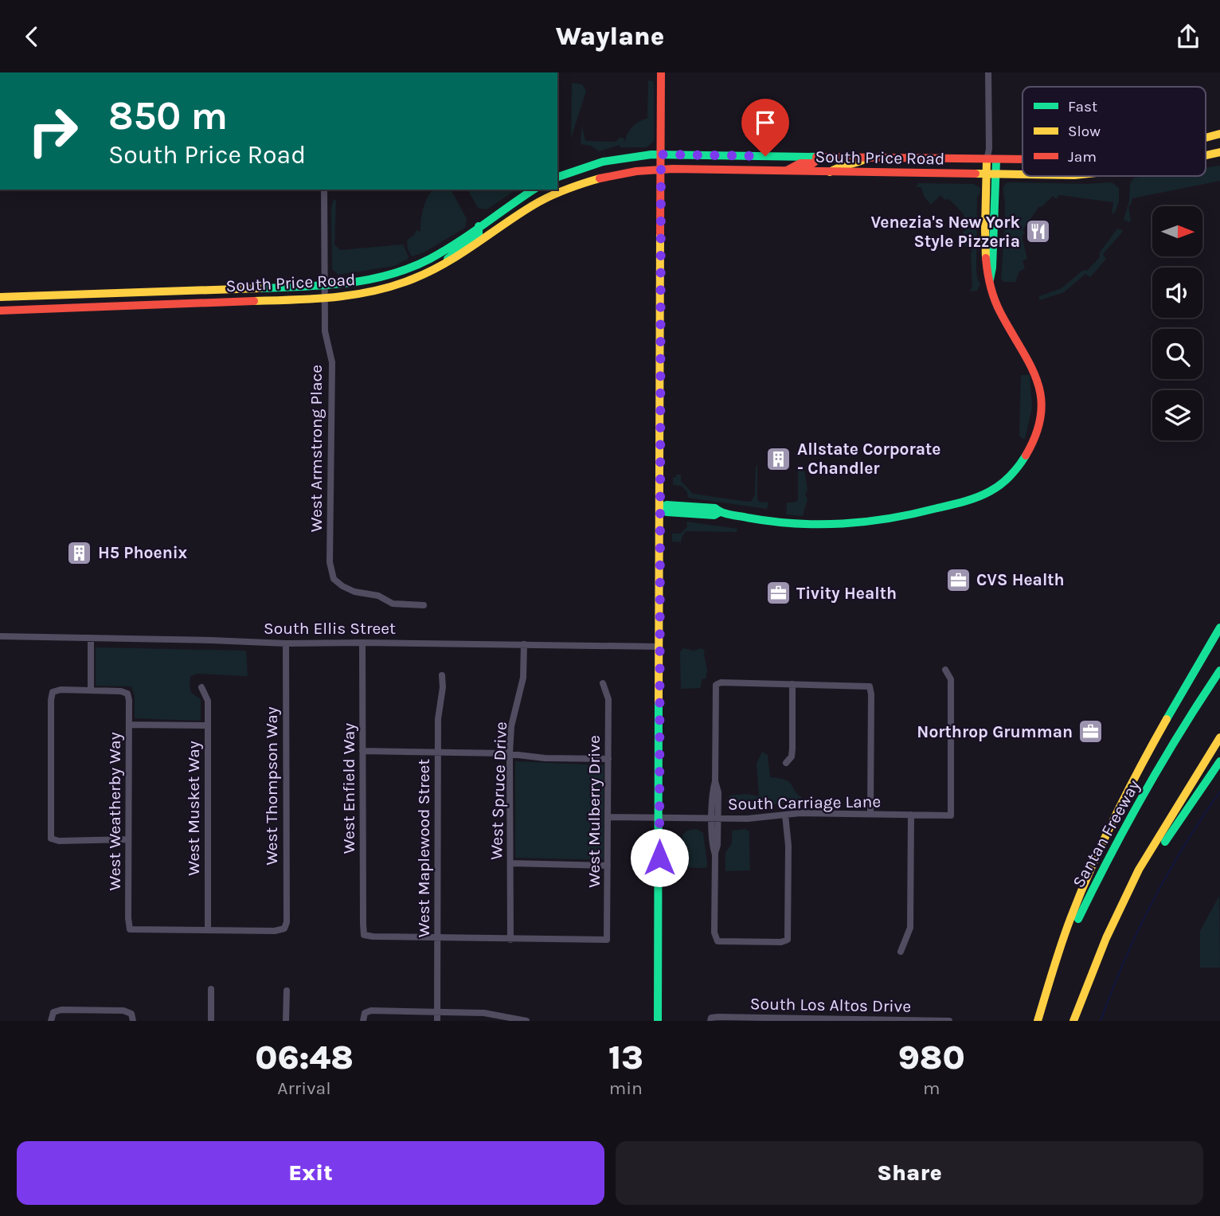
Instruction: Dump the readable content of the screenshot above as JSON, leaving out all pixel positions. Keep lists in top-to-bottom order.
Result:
{
  "streets": {
    "main road": ["South Price Road", "Santan Freeway"],
    "street": [
      "West Armstrong Place",
      "South Ellis Street",
      "West Thompson Way",
      "West Enfield Way",
      "West Spruce Drive",
      "South Carriage Lane",
      "West Musket Way",
      "West Weatherby Way",
      "West Mulberry Drive",
      "West Maplewood Street",
      "South Los Altos Drive"
    ]
  },
  "crossings": [
    ["South Price Road", "West Armstrong Place"],
    ["South Ellis Street", "West Thompson Way"],
    ["South Ellis Street", "West Enfield Way"],
    ["South Ellis Street", "West Spruce Drive"],
    ["West Thompson Way", "West Musket Way"],
    ["West Thompson Way", "West Weatherby Way"],
    ["West Enfield Way", "West Maplewood Street"],
    ["West Spruce Drive", "West Mulberry Drive"],
    ["South Carriage Lane", "West Mulberry Drive"],
    ["West Musket Way", "West Weatherby Way"]
  ],
  "places": {
    "restaurant": ["Venezia's New York Style Pizzeria"],
    "building": ["Allstate Corporate - Chandler", "H5 Phoenix"],
    "office": ["CVS Health", "Tivity Health", "Northrop Grumman"]
  },
  "legend": ["Fast", "Slow", "Jam"],
  "north": "right",
  "page": {
    "header": "Waylane",
    "turn": ["850 m", "South Price Road"],
    "eta": [
      "06:48",
      "Arrival",
      "13",
      "min",
      "980",
      "m"
    ],
    "buttons": ["Exit", "Share"]
  }
}
